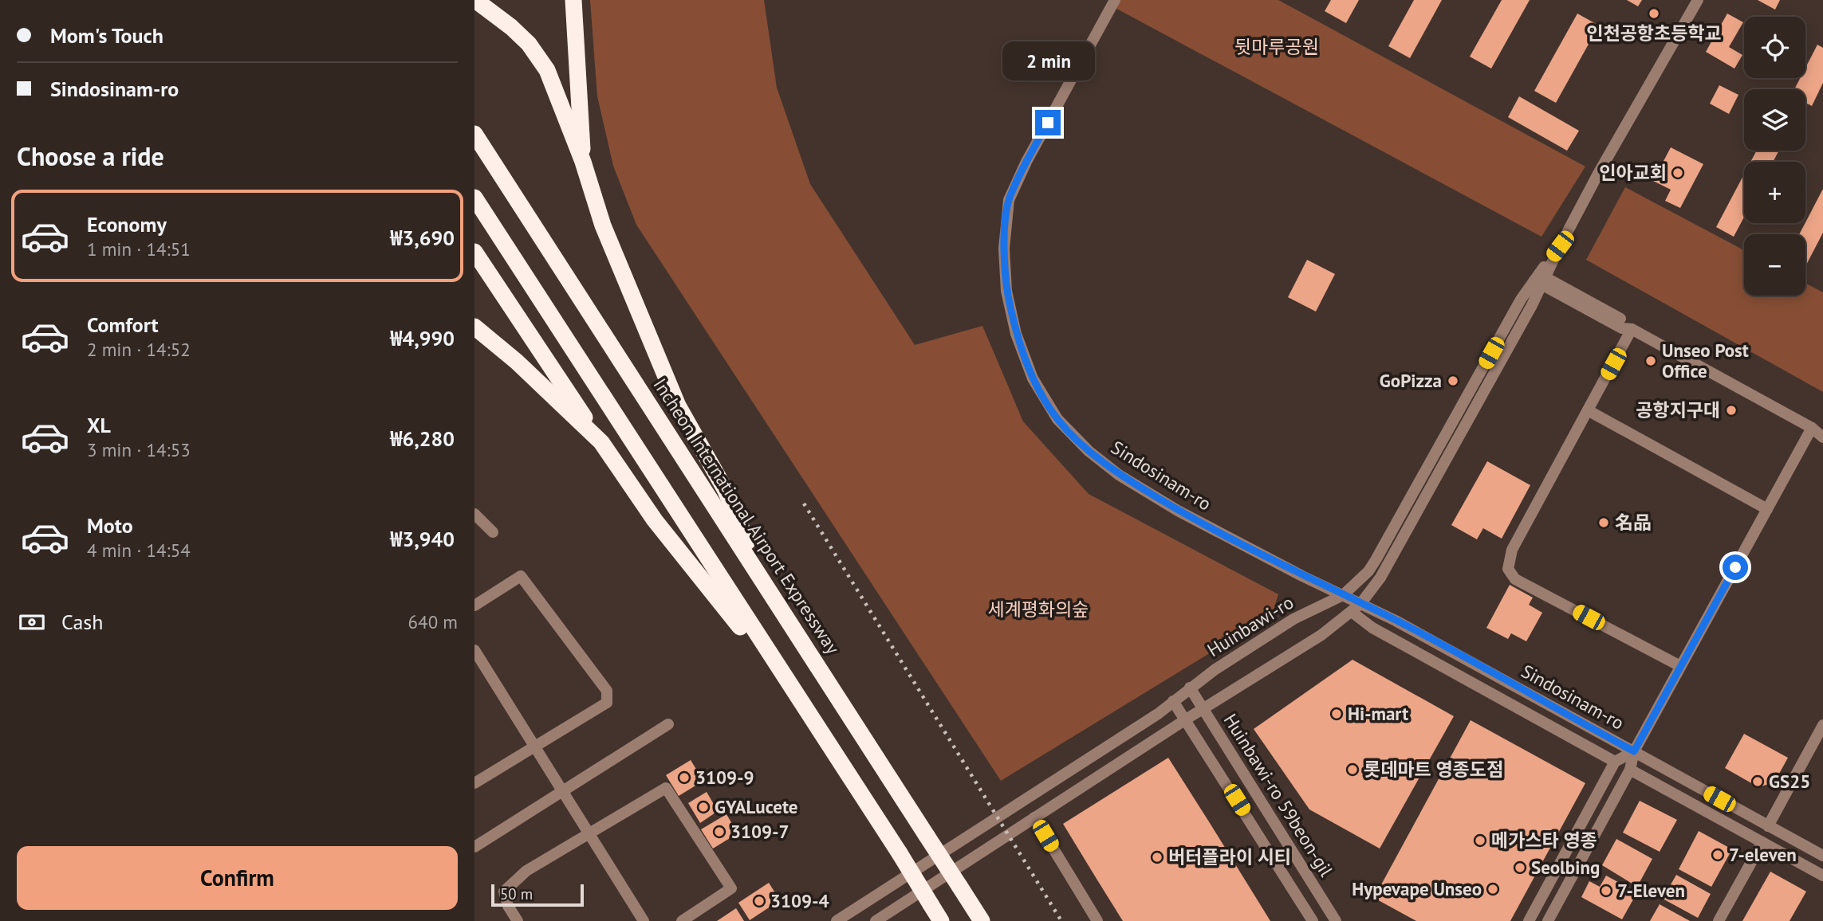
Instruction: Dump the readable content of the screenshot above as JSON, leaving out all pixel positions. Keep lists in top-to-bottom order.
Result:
{
  "streets": {
    "highway": ["Incheon International Airport Expressway"],
    "street": ["Sindosinam-ro", "Huinbawi-ro", "Huinbawi-ro 59beon-gil"]
  },
  "crossings": [
    ["Sindosinam-ro", "Huinbawi-ro"],
    ["Huinbawi-ro", "Huinbawi-ro 59beon-gil"]
  ],
  "parks": ["뒷마루공원", "세계평화의숲"],
  "places": [
    "인천공항초등학교",
    "인아교회",
    "Unseo Post Office",
    "GoPizza",
    "공항지구대",
    "名品",
    "Hi-mart",
    "롯데마트 영종도점",
    "3109-9",
    "GS25",
    "GYALucete",
    "3109-7",
    "메가스타 영종",
    "7-eleven",
    "버터플라이 시티",
    "Seolbing",
    "Hypevape Unseo",
    "7-Eleven",
    "3109-4"
  ],
  "scale_bar": "50 m",
  "page": {
    "banner": ["Mom's Touch", "Sindosinam-ro"],
    "map_buttons": ["+", "−"],
    "bubble": "2 min",
    "heading": "Choose a ride",
    "list": [
      {
        "name": "Economy",
        "note": "1 min · 14:51",
        "value": "₩3,690"
      },
      {
        "name": "Comfort",
        "note": "2 min · 14:52",
        "value": "₩4,990"
      },
      {
        "name": "XL",
        "note": "3 min · 14:53",
        "value": "₩6,280"
      },
      {
        "name": "Moto",
        "note": "4 min · 14:54",
        "value": "₩3,940"
      }
    ],
    "pay": ["Cash", "640 m"],
    "buttons": "Confirm",
    "scale": "50 m"
  }
}
